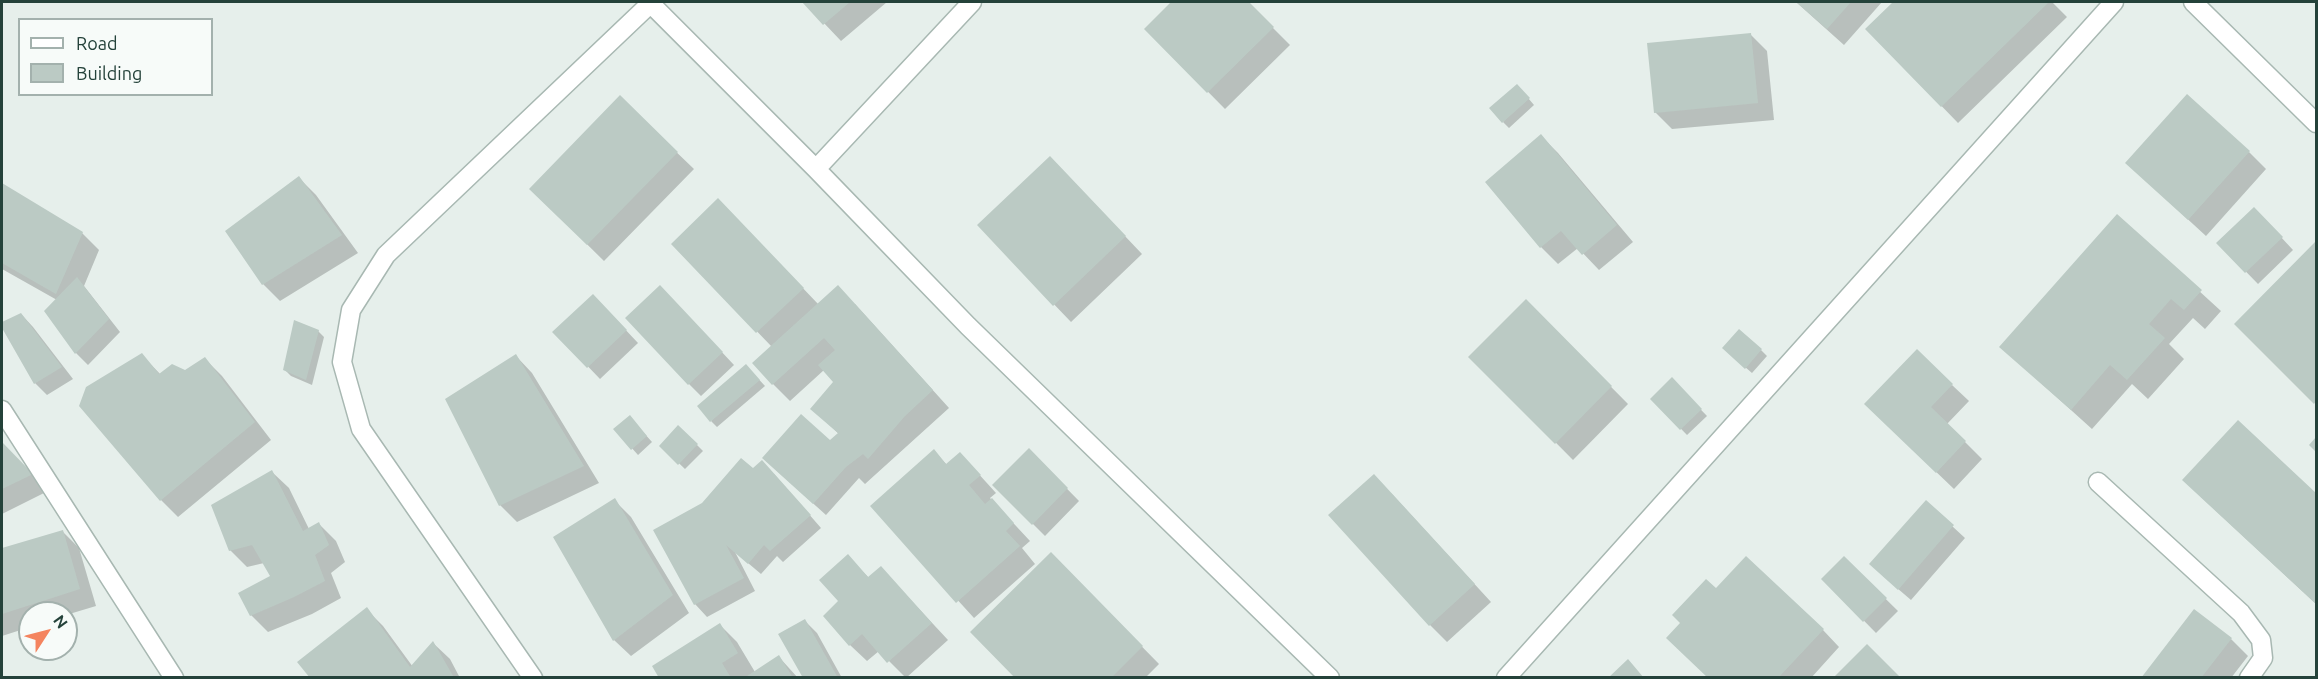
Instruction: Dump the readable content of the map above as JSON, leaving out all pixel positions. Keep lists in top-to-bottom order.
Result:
{
  "legend": ["Road", "Building"],
  "north": "top right"
}
